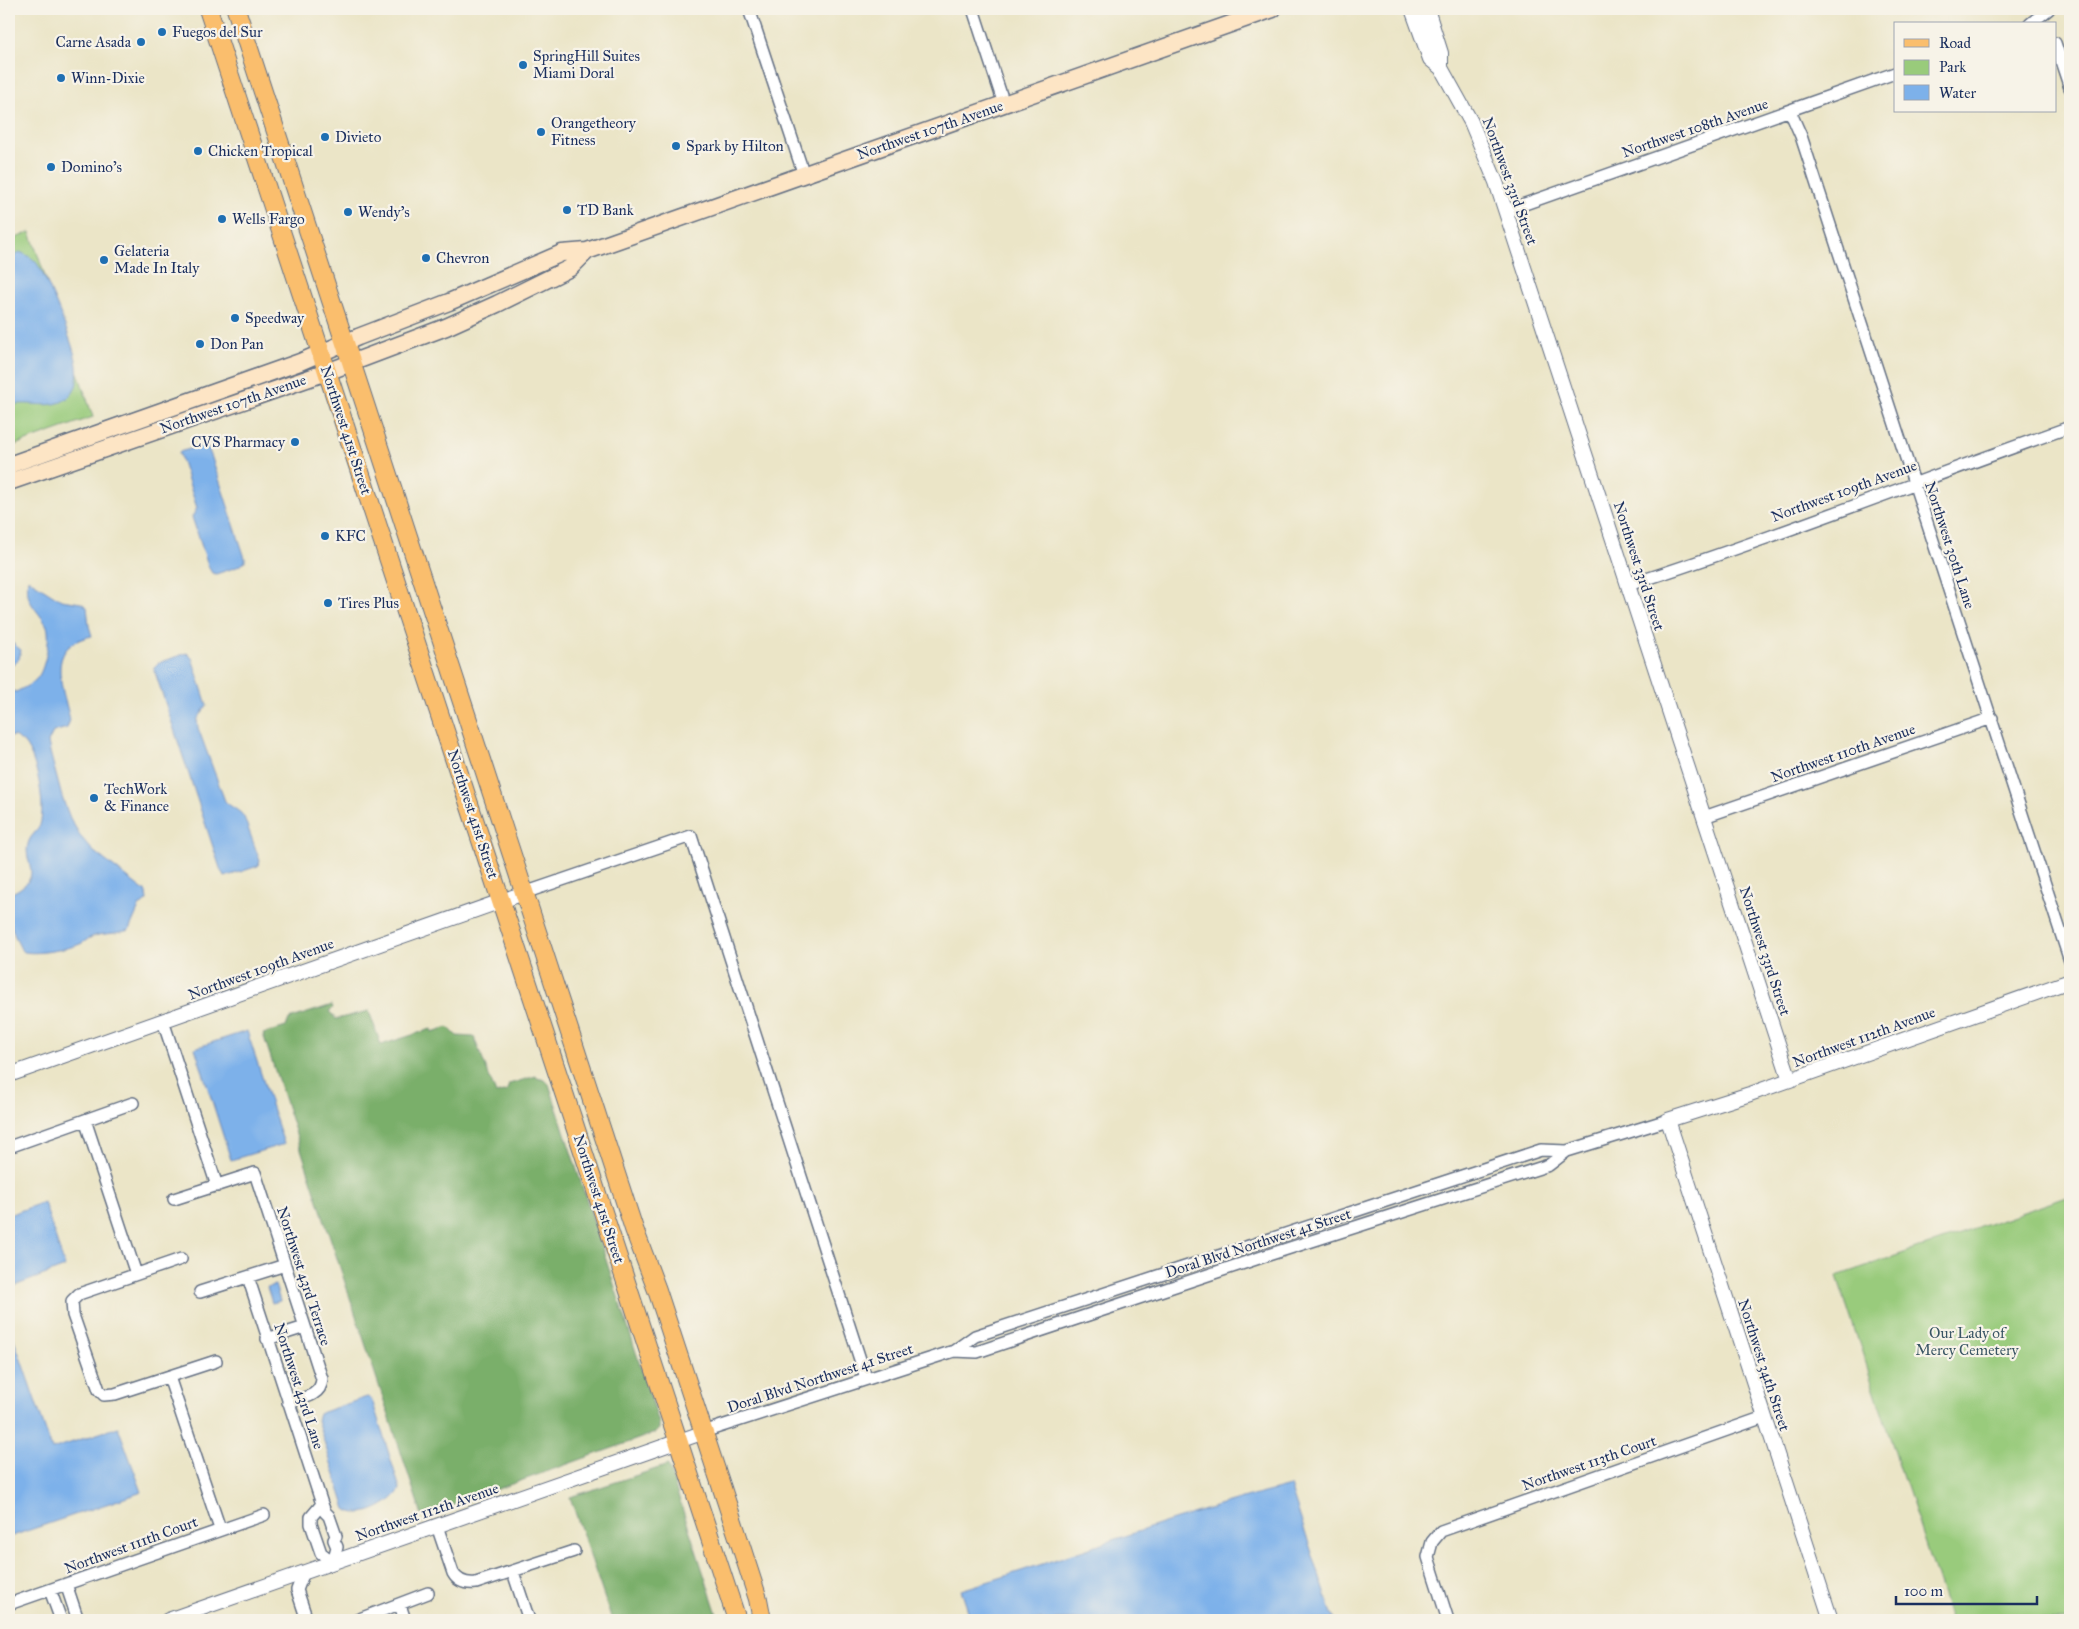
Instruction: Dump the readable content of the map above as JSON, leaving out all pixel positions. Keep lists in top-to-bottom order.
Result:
{
  "streets": {
    "main road": ["Northwest 107th Avenue", "Northwest 41st Street"],
    "street": [
      "Northwest 108th Avenue",
      "Northwest 33rd Street",
      "Northwest 109th Avenue",
      "Northwest 30th Lane",
      "Northwest 110th Avenue",
      "Northwest 112th Avenue",
      "Doral Blvd Northwest 41 Street",
      "Northwest 43rd Terrace",
      "Northwest 34th Street",
      "Northwest 43rd Lane",
      "Northwest 113th Court",
      "Northwest 111th Court"
    ]
  },
  "crossings": [
    ["Northwest 108th Avenue", "Northwest 33rd Street"],
    ["Northwest 108th Avenue", "Northwest 30th Lane"],
    ["Northwest 107th Avenue", "Northwest 41st Street"],
    ["Northwest 33rd Street", "Northwest 109th Avenue"],
    ["Northwest 33rd Street", "Northwest 110th Avenue"],
    ["Northwest 33rd Street", "Northwest 112th Avenue"],
    ["Northwest 41st Street", "Northwest 109th Avenue"],
    ["Northwest 41st Street", "Northwest 112th Avenue"],
    ["Northwest 41st Street", "Doral Blvd Northwest 41 Street"],
    ["Northwest 109th Avenue", "Northwest 30th Lane"],
    ["Northwest 30th Lane", "Northwest 110th Avenue"],
    ["Northwest 112th Avenue", "Doral Blvd Northwest 41 Street"],
    ["Northwest 112th Avenue", "Northwest 34th Street"],
    ["Northwest 112th Avenue", "Northwest 43rd Lane"],
    ["Doral Blvd Northwest 41 Street", "Northwest 34th Street"],
    ["Northwest 43rd Terrace", "Northwest 43rd Lane"],
    ["Northwest 34th Street", "Northwest 113th Court"]
  ],
  "parks": ["Our Lady of Mercy Cemetery"],
  "places": [
    "Fuegos del Sur",
    "Carne Asada",
    "SpringHill Suites Miami Doral",
    "Winn-Dixie",
    "Orangetheory Fitness",
    "Divieto",
    "Spark by Hilton",
    "Chicken Tropical",
    "Domino's",
    "TD Bank",
    "Wendy's",
    "Wells Fargo",
    "Chevron",
    "Gelateria Made In Italy",
    "Speedway",
    "Don Pan",
    "CVS Pharmacy",
    "KFC",
    "Tires Plus",
    "TechWork & Finance"
  ],
  "legend": ["Road", "Park", "Water"],
  "scale_bar": "100 m"
}
